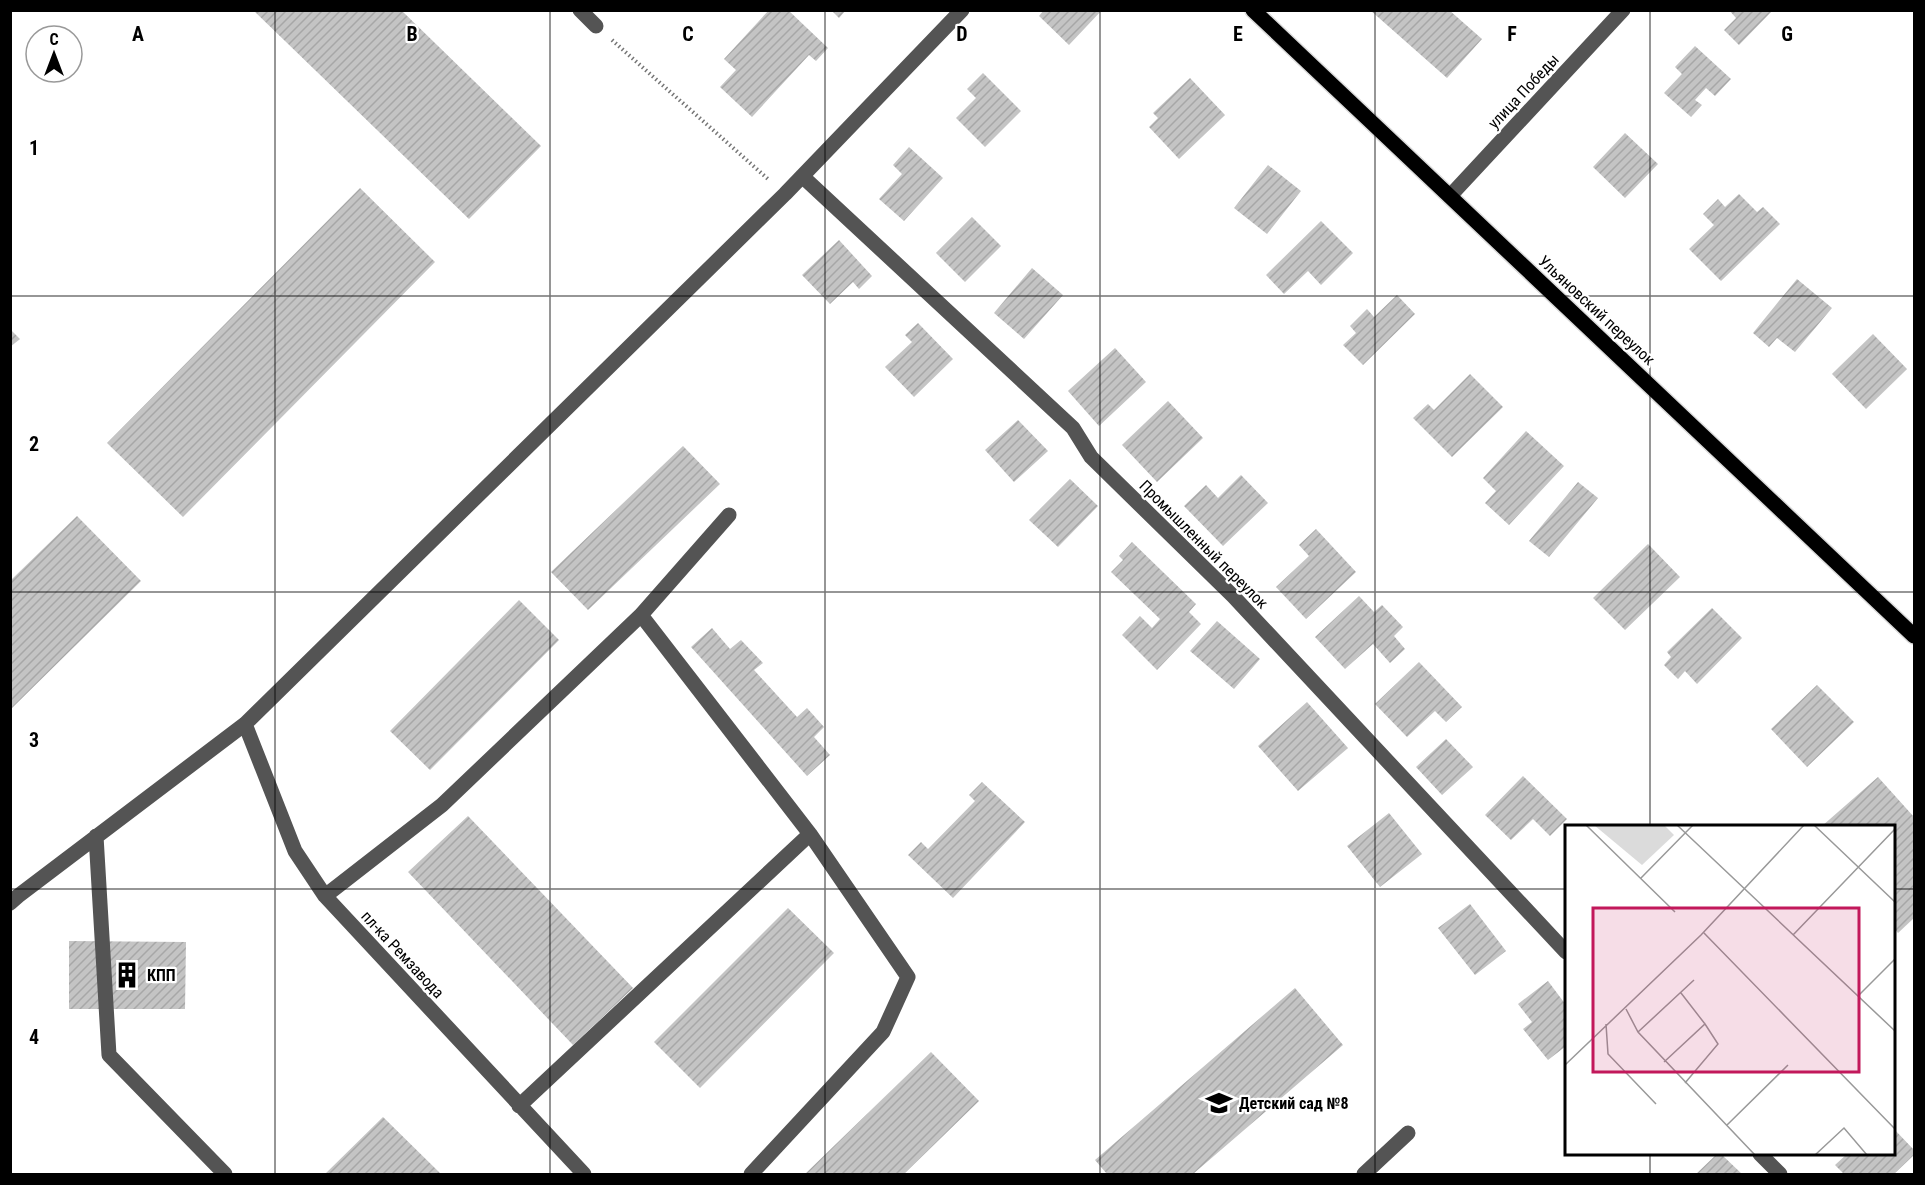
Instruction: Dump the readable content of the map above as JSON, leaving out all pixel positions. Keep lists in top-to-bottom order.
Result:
{
  "streets": {
    "main road": ["Ульяновский переулок"],
    "street": ["улица Победы", "Промышленный переулок", "пл-ка Ремзавода"]
  },
  "crossings": [
    ["улица Победы", "Ульяновский переулок"]
  ],
  "places": {
    "building": ["КПП"],
    "school or university": ["Детский сад №8"]
  },
  "north": "top",
  "grid": {
    "columns": [
      "A",
      "B",
      "C",
      "D",
      "E",
      "F",
      "G"
    ],
    "rows": [
      "1",
      "2",
      "3",
      "4"
    ]
  }
}
